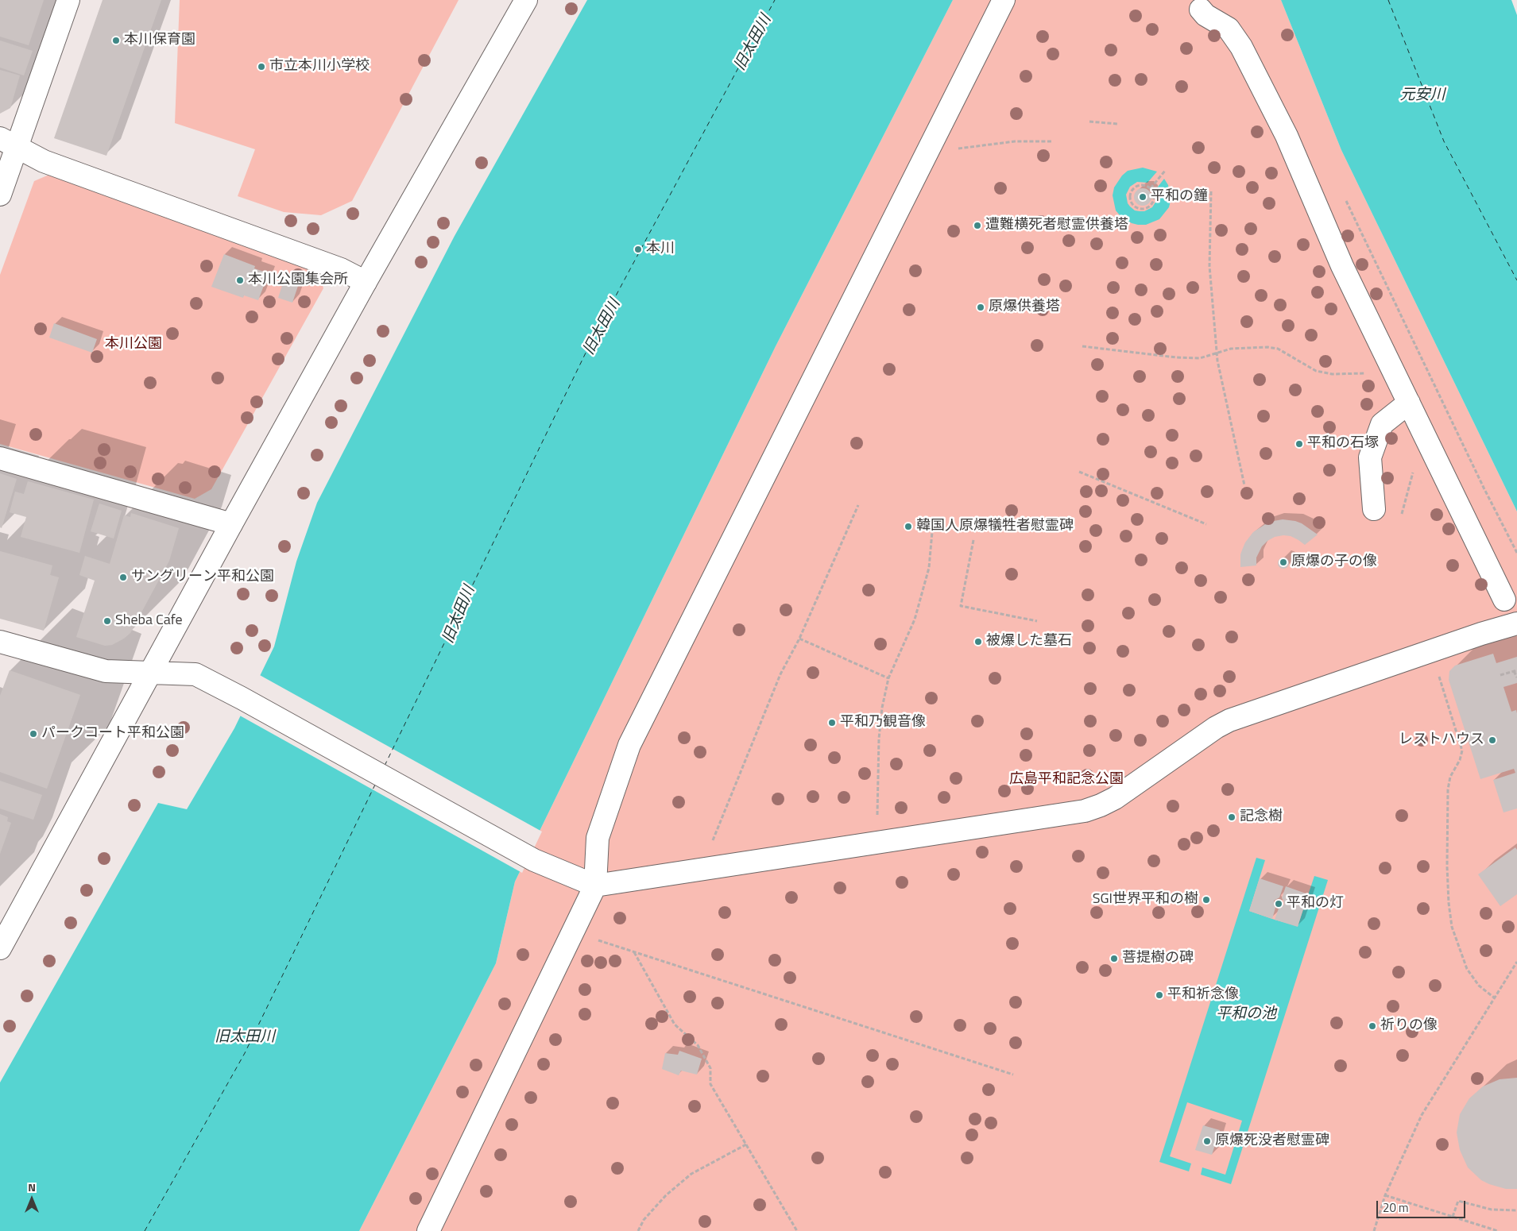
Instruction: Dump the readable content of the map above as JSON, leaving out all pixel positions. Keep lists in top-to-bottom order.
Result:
{
  "water": ["旧太田川", "元安川", "平和の池"],
  "parks": ["本川公園", "広島平和記念公園"],
  "places": [
    "本川保育園",
    "市立本川小学校",
    "平和の鐘",
    "遭難横死者慰霊供養塔",
    "本川",
    "本川公園集会所",
    "原爆供養塔",
    "平和の石塚",
    "韓国人原爆犠牲者慰霊碑",
    "原爆の子の像",
    "サングリーン平和公園",
    "Sheba Cafe",
    "被爆した墓石",
    "平和乃観音像",
    "パークコート平和公園",
    "レストハウス",
    "記念樹",
    "SGI世界平和の樹",
    "平和の灯",
    "菩提樹の碑",
    "平和祈念像",
    "祈りの像",
    "原爆死没者慰霊碑"
  ],
  "scale_bar": "20 m",
  "north": "top"
}
